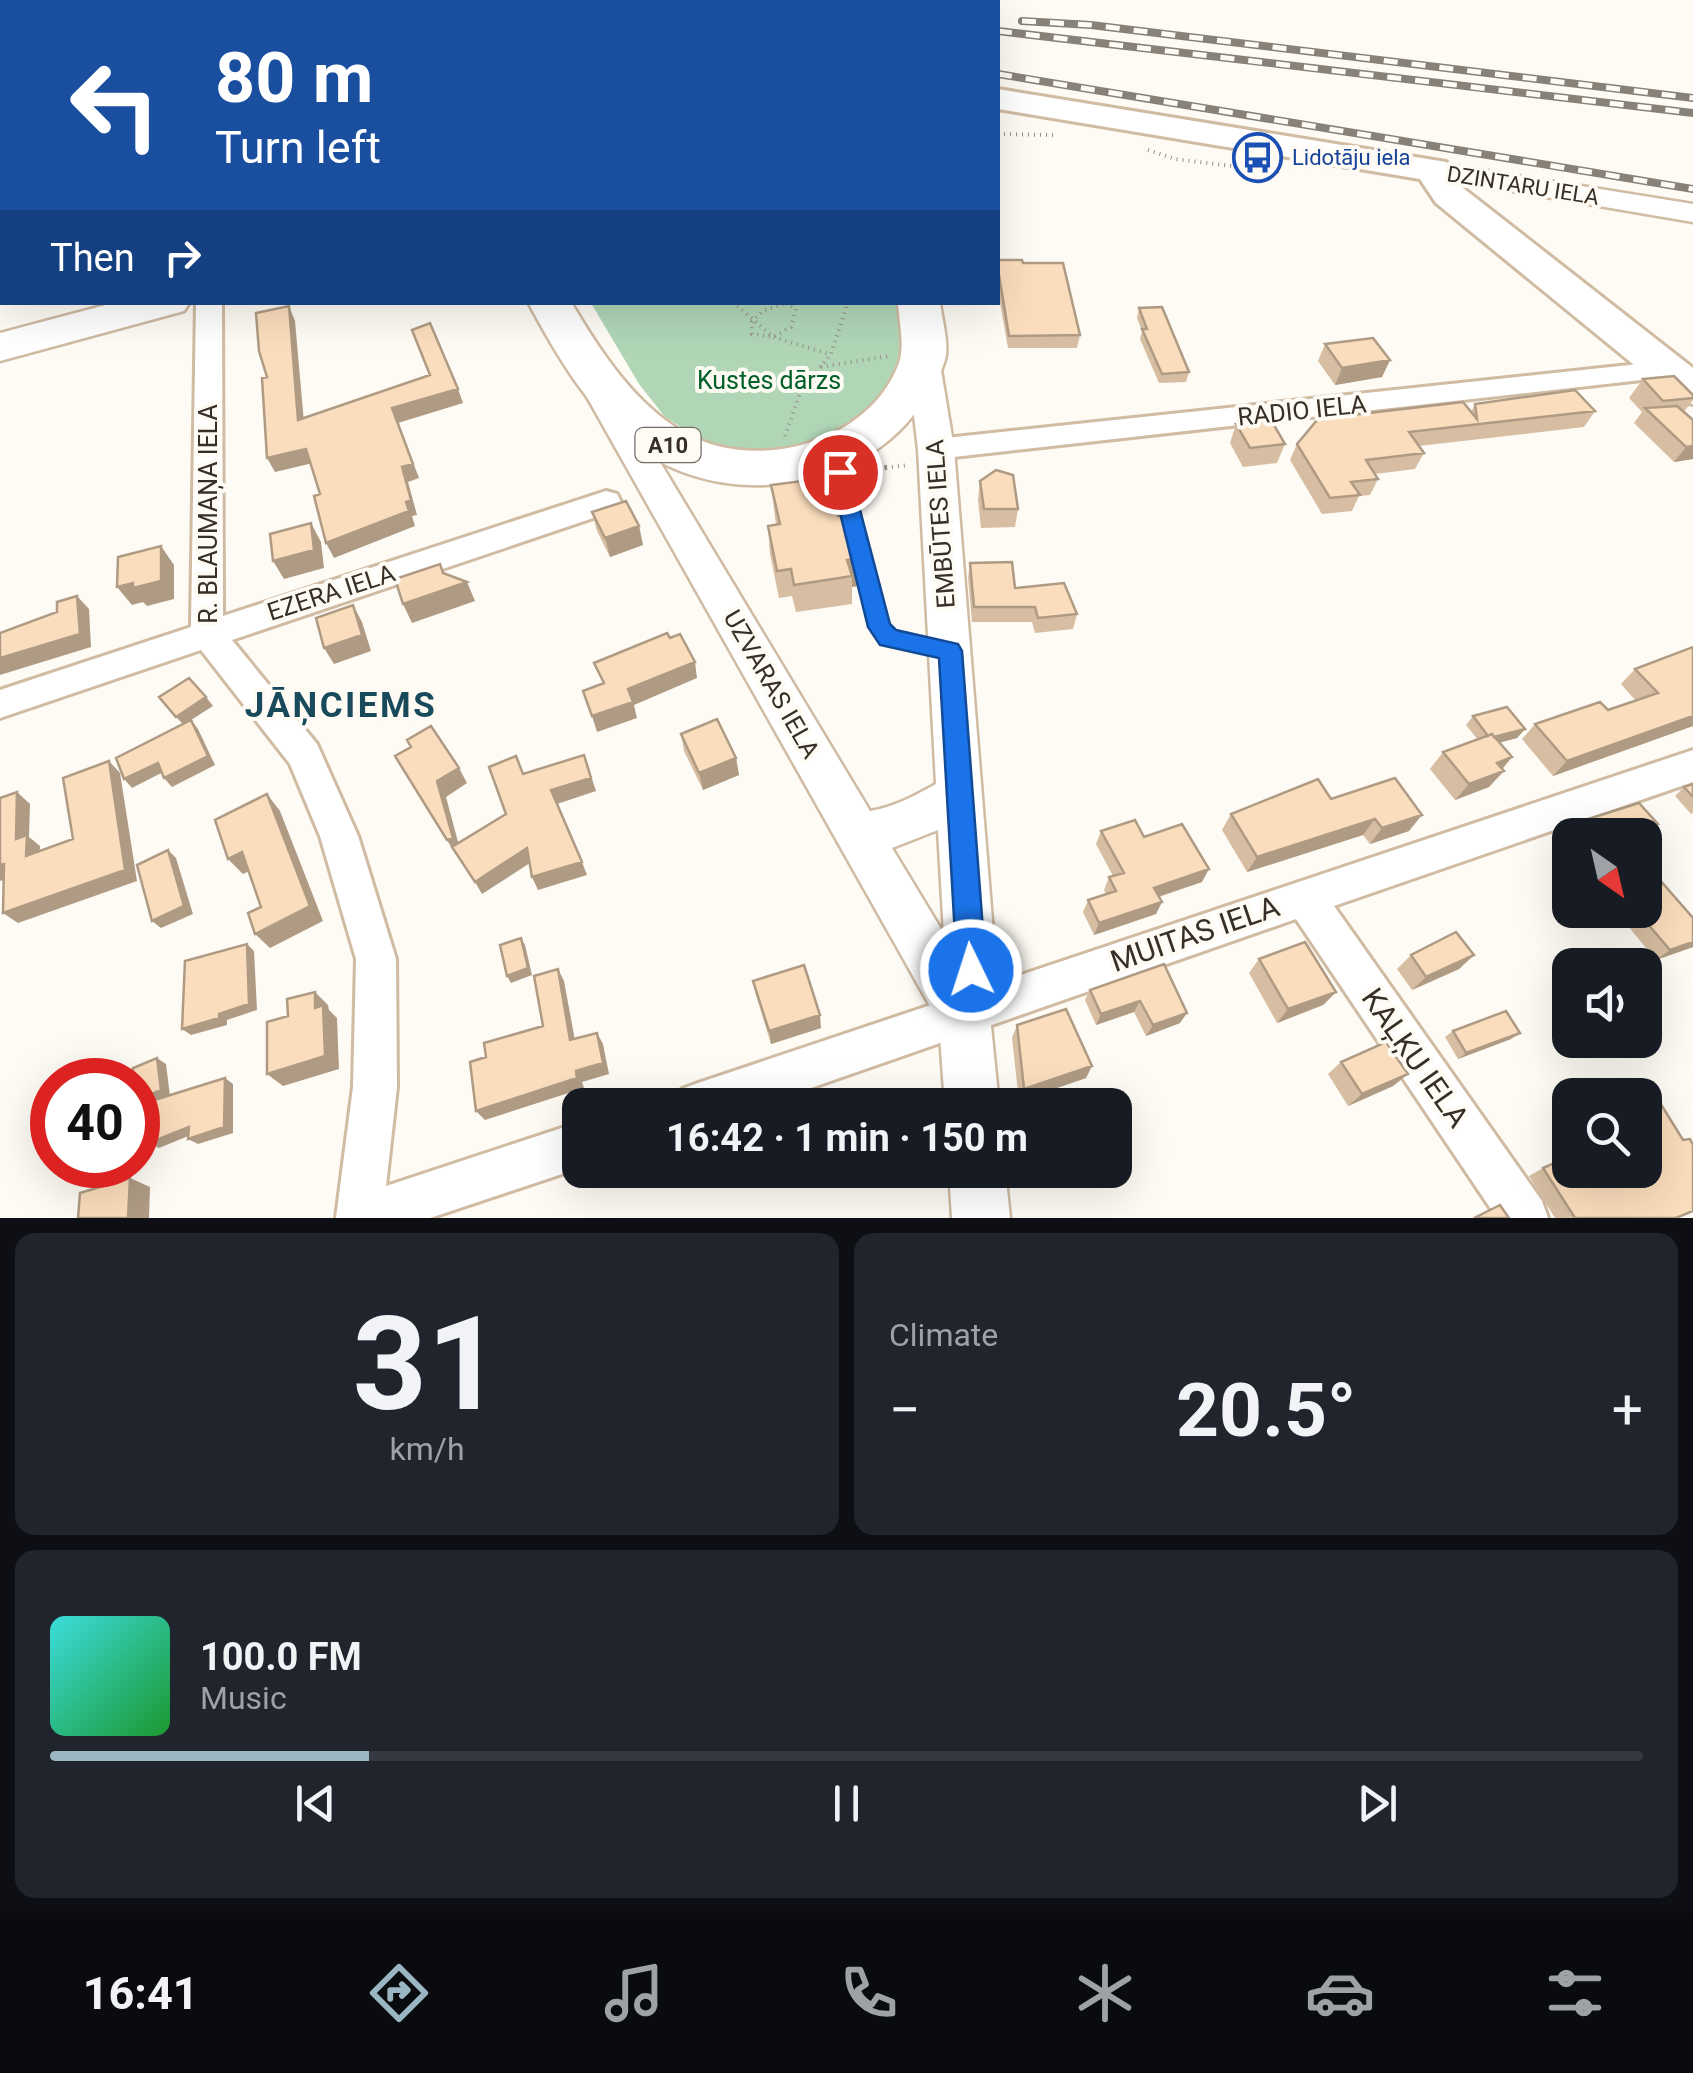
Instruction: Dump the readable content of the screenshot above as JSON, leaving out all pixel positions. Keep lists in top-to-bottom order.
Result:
{
  "streets": {
    "highway": ["A10", "EMBŪTES IELA"],
    "main road": ["DZINTARU IELA"],
    "street": [
      "RADIO IELA",
      "R. BLAUMAŅA IELA",
      "EZERA IELA",
      "UZVARAS IELA",
      "MUITAS IELA",
      "KAĻĶU IELA"
    ]
  },
  "crossings": [
    ["RADIO IELA", "EMBŪTES IELA"],
    ["A10", "EMBŪTES IELA"],
    ["A10", "UZVARAS IELA"],
    ["R. BLAUMAŅA IELA", "EZERA IELA"],
    ["EMBŪTES IELA", "UZVARAS IELA"],
    ["EMBŪTES IELA", "MUITAS IELA"],
    ["UZVARAS IELA", "MUITAS IELA"],
    ["MUITAS IELA", "KAĻĶU IELA"]
  ],
  "districts": ["JĀŅCIEMS"],
  "parks": ["Kustes dārzs"],
  "places": {
    "bus stop": ["Lidotāju iela"]
  },
  "north": "bottom right",
  "page": {
    "turn": ["80 m", "Turn left"],
    "then": "Then",
    "limit": "40",
    "trip": "16:42 · 1 min · 150 m",
    "tile": [
      ["31", "km/h"],
      "Climate"
    ],
    "heat": ["−", "20.5°", "+"],
    "song": ["100.0 FM", "Music"],
    "tabs": "16:41"
  }
}
